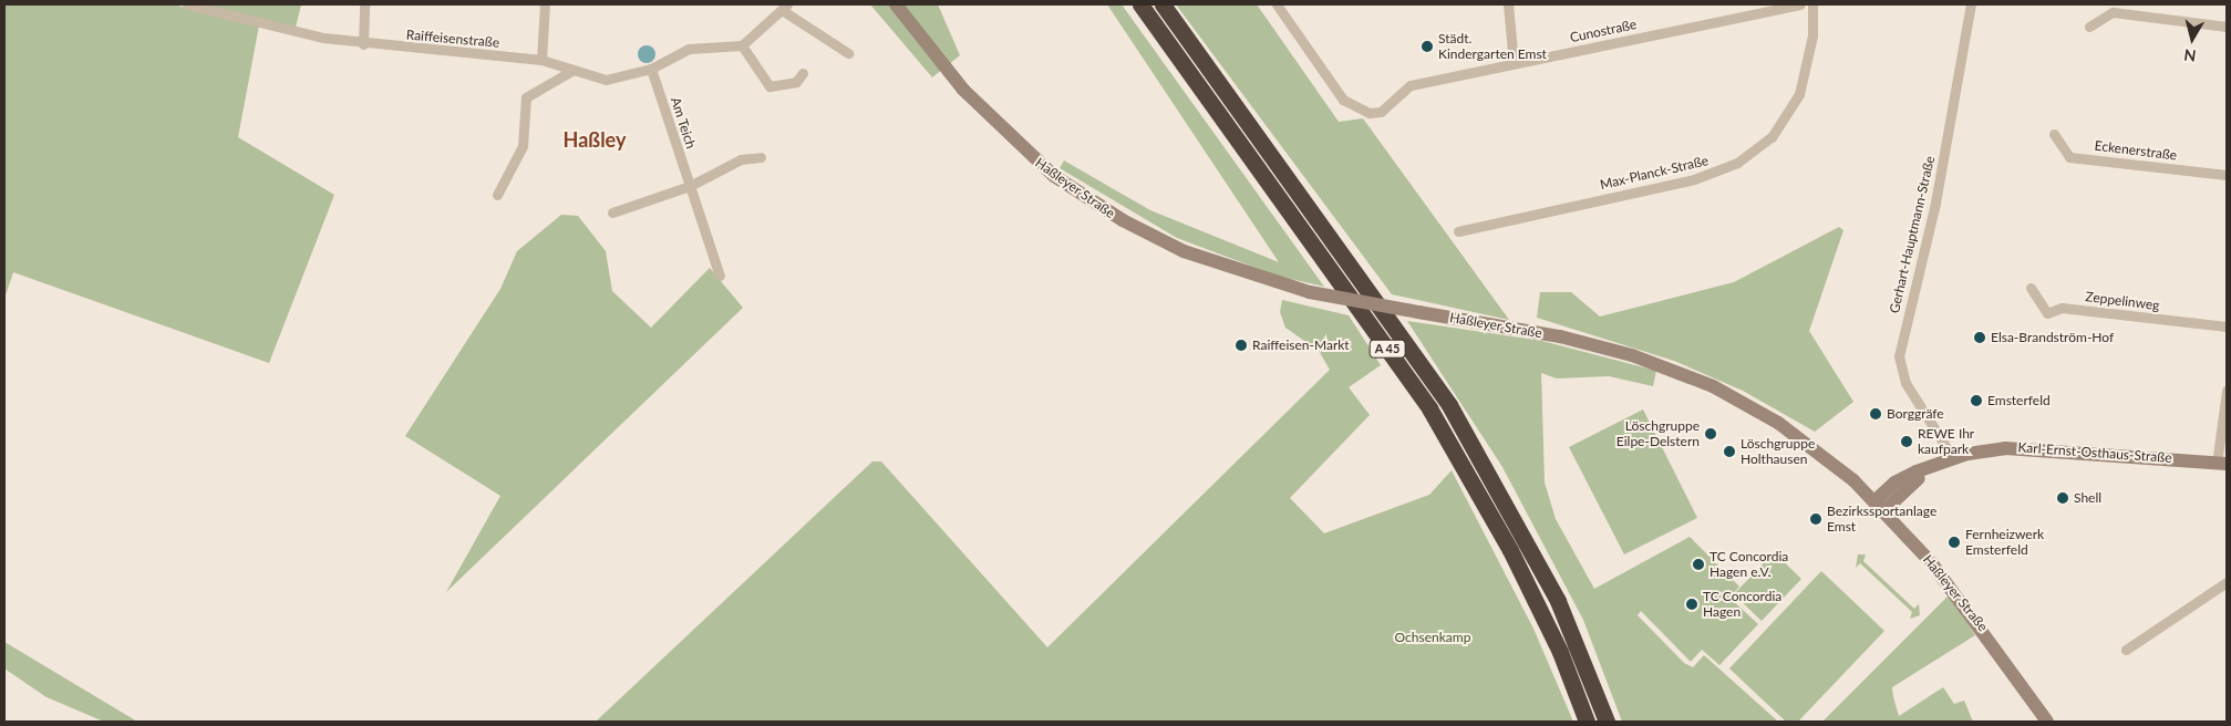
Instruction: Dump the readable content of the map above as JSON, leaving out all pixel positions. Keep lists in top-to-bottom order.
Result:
{
  "streets": {
    "highway": ["A 45"],
    "main road": ["Haßleyer Straße", "Karl-Ernst-Osthaus-Straße"],
    "street": [
      "Cunostraße",
      "Raiffeisenstraße",
      "Am Teich",
      "Eckenerstraße",
      "Max-Planck-Straße",
      "Gerhart-Hauptmann-Straße",
      "Zeppelinweg"
    ]
  },
  "crossings": [
    ["Raiffeisenstraße", "Am Teich"],
    ["Haßleyer Straße", "Karl-Ernst-Osthaus-Straße"],
    ["Gerhart-Hauptmann-Straße", "Karl-Ernst-Osthaus-Straße"]
  ],
  "districts": ["Haßley"],
  "parks": ["Ochsenkamp"],
  "places": [
    "Städt. Kindergarten Emst",
    "Elsa-Brandström-Hof",
    "Raiffeisen-Markt",
    "Emsterfeld",
    "Borggräfe",
    "Löschgruppe Eilpe-Delstern",
    "REWE Ihr kaufpark",
    "Löschgruppe Holthausen",
    "Shell",
    "Bezirkssportanlage Emst",
    "Fernheizwerk Emsterfeld",
    "TC Concordia Hagen e.V.",
    "TC Concordia Hagen"
  ],
  "north": "bottom"
}
